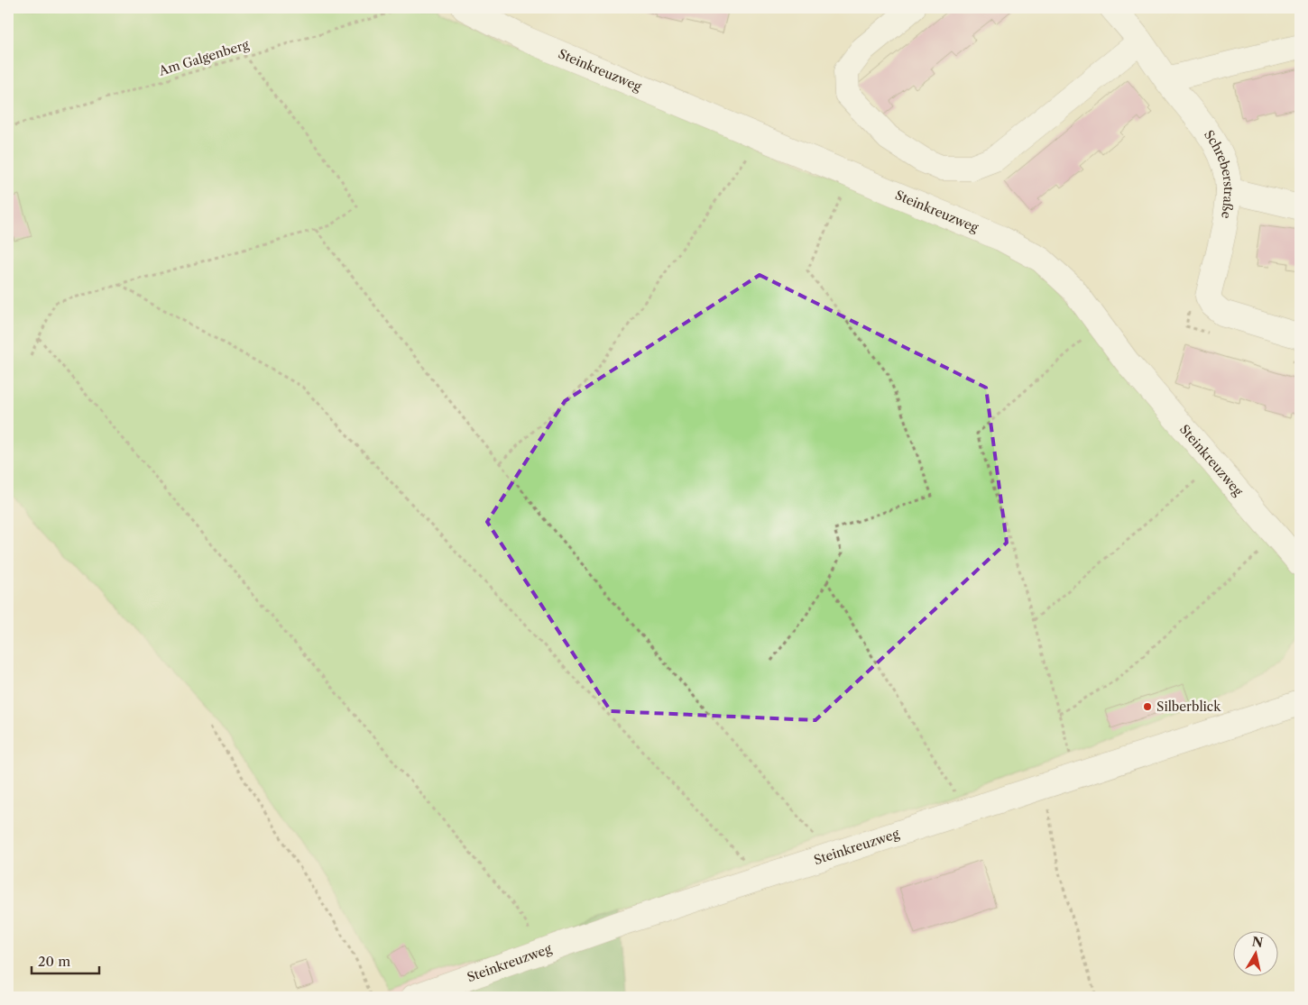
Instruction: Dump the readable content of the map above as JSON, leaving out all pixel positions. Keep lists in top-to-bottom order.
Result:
{
  "streets": {
    "street": ["Steinkreuzweg", "Schreberstraße"],
    "path": ["Am Galgenberg"]
  },
  "places": ["Silberblick"],
  "scale_bar": "20 m",
  "north": "top"
}
